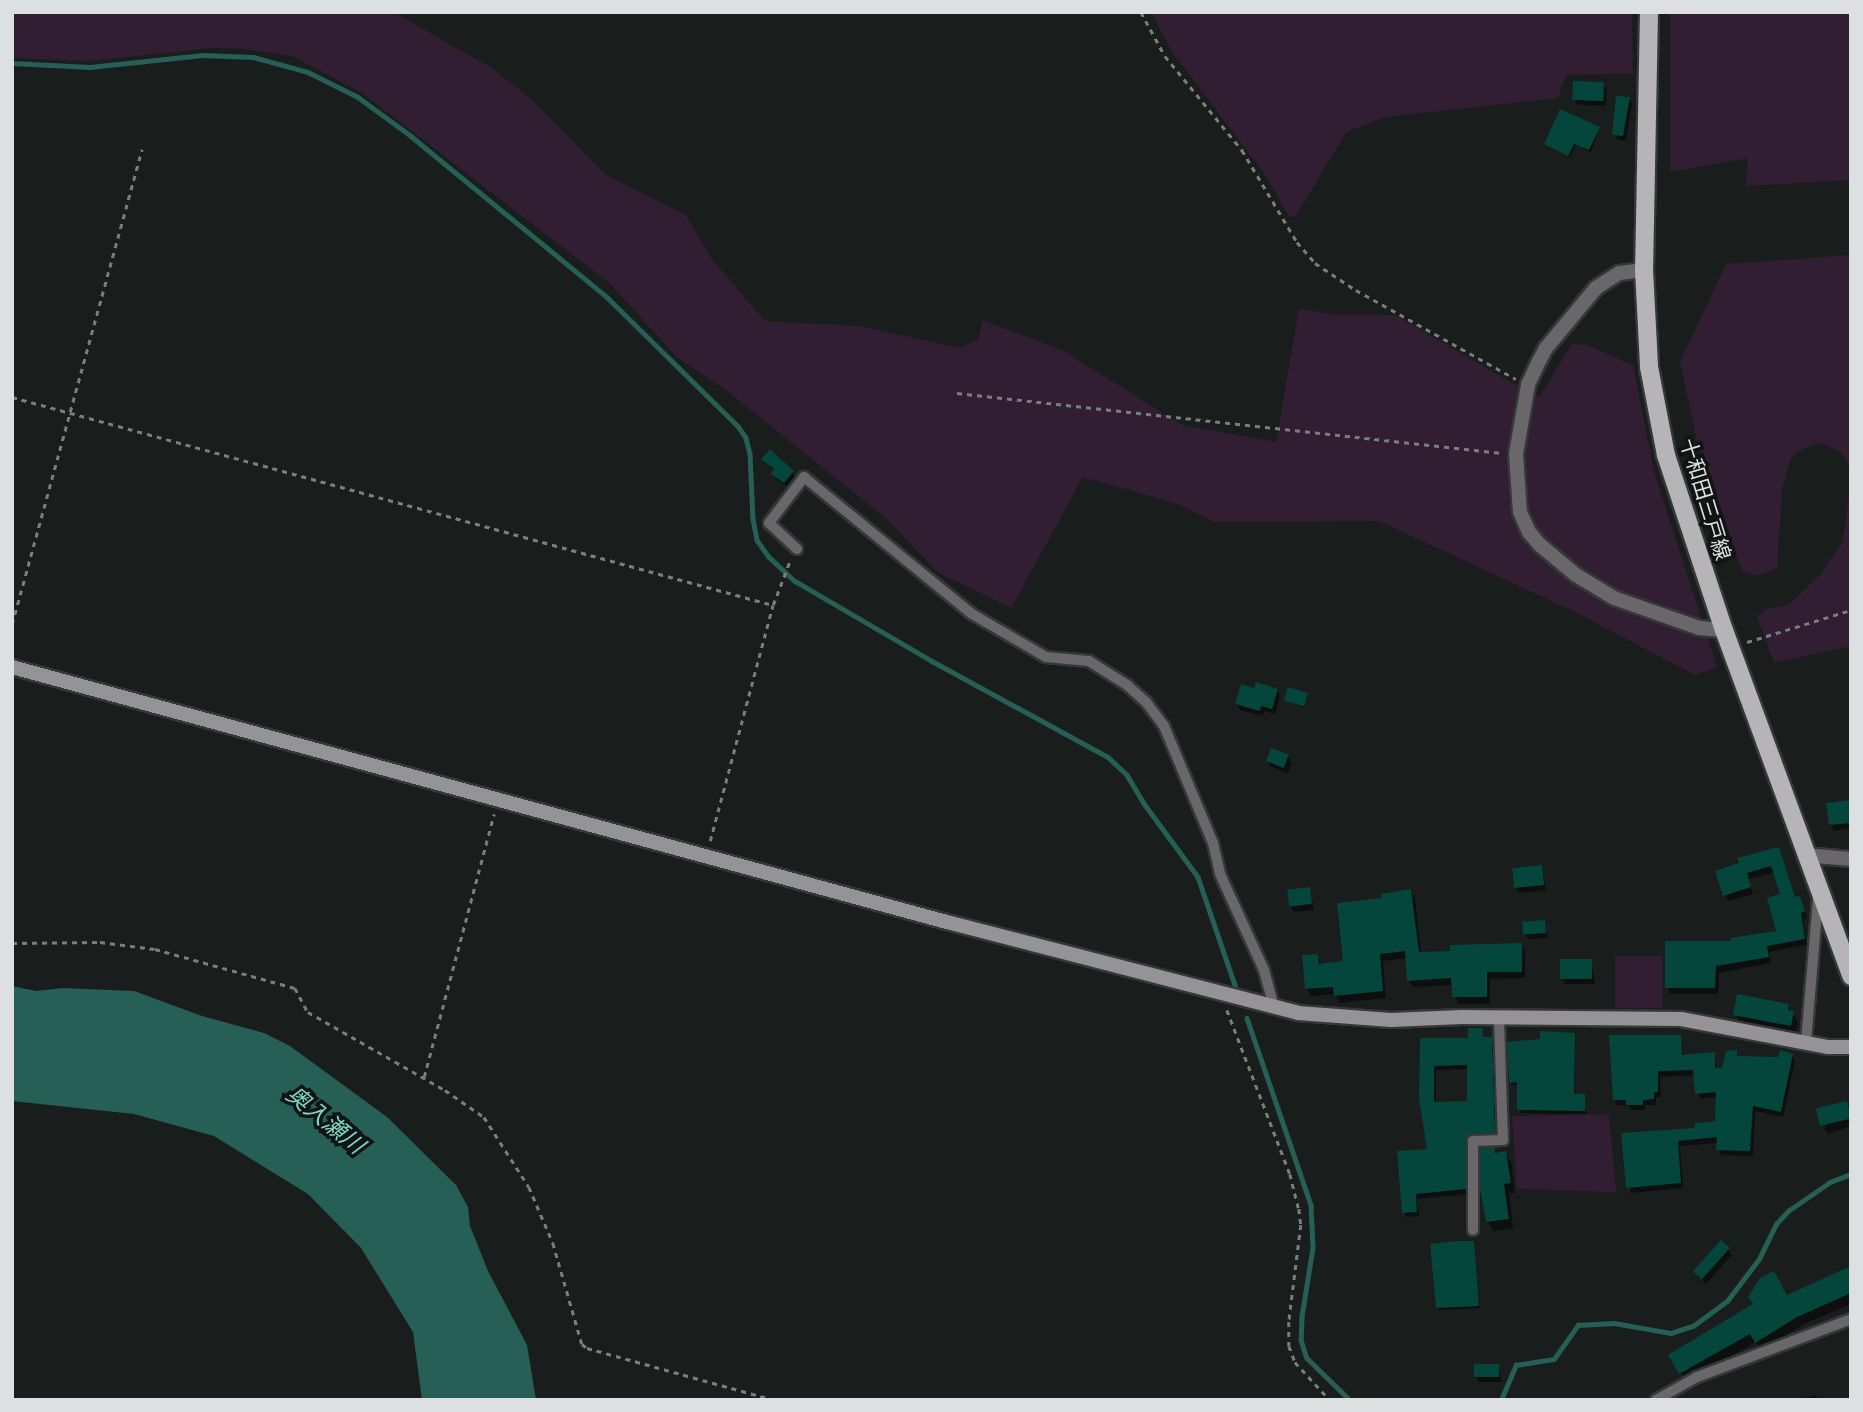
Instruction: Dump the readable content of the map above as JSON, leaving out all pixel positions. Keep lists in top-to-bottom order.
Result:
{
  "streets": {
    "main road": ["十和田三戸線"]
  },
  "water": ["奥入瀬川"]
}
